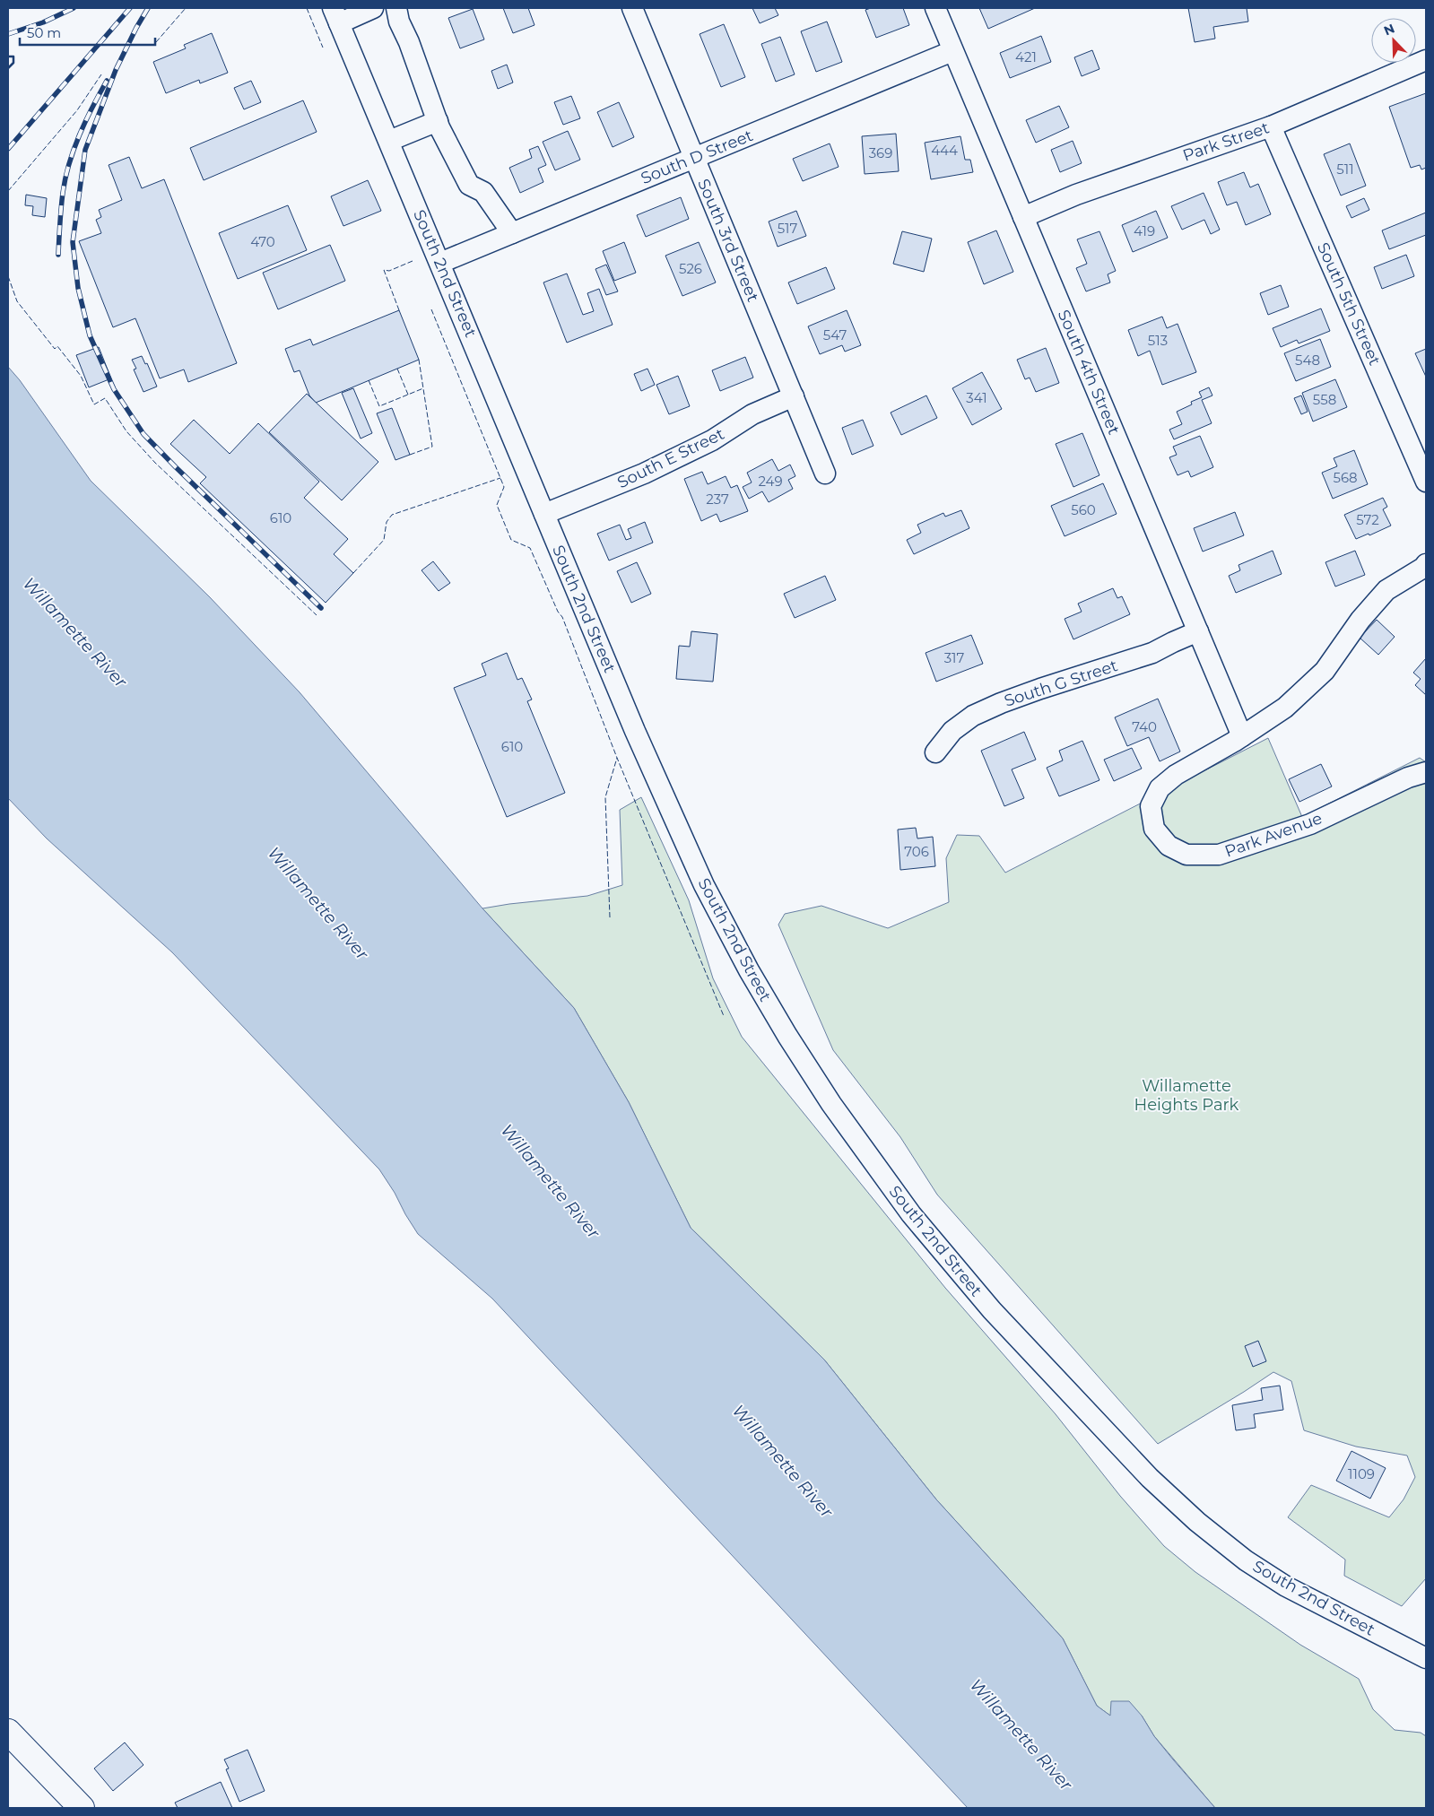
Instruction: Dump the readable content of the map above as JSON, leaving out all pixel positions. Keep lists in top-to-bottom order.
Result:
{
  "streets": {
    "street": [
      "Park Street",
      "South D Street",
      "South 3rd Street",
      "South 2nd Street",
      "South 5th Street",
      "South 4th Street",
      "South E Street",
      "South G Street",
      "Park Avenue"
    ]
  },
  "crossings": [
    ["Park Street", "South 5th Street"],
    ["Park Street", "South 4th Street"],
    ["South D Street", "South 3rd Street"],
    ["South D Street", "South 2nd Street"],
    ["South D Street", "South 4th Street"],
    ["South 3rd Street", "South E Street"],
    ["South 2nd Street", "South E Street"],
    ["South 4th Street", "South G Street"],
    ["South 4th Street", "Park Avenue"]
  ],
  "water": ["Willamette River"],
  "parks": ["Willamette Heights Park"],
  "house_numbers": [
    "421",
    "444",
    "369",
    "511",
    "517",
    "419",
    "470",
    "526",
    "547",
    "513",
    "548",
    "341",
    "558",
    "568",
    "249",
    "237",
    "560",
    "610",
    "572",
    "317",
    "740",
    "610",
    "706",
    "1109"
  ],
  "scale_bar": "50 m",
  "north": "top left"
}
